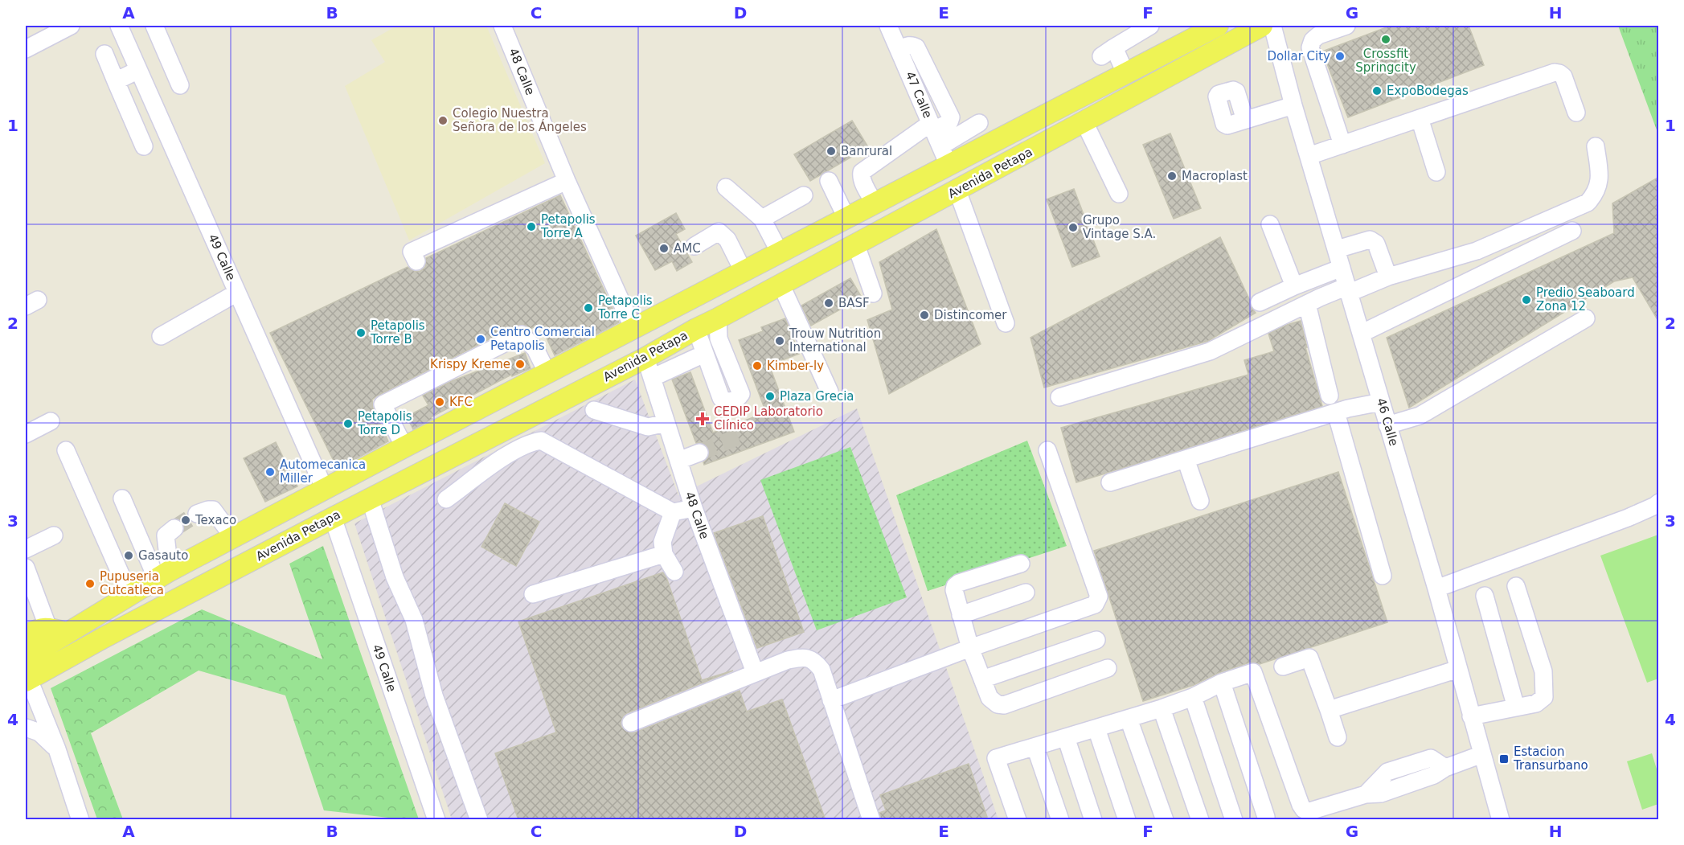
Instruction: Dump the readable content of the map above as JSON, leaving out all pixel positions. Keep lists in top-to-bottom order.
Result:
{
  "streets": {
    "main road": ["Avenida Petapa"],
    "street": [
      "48 Calle",
      "47 Calle",
      "49 Calle",
      "46 Calle"
    ]
  },
  "crossings": [
    ["48 Calle", "Avenida Petapa"],
    ["Avenida Petapa", "49 Calle"]
  ],
  "places": {
    "other": [
      "Crossfit Springcity",
      "Dollar City",
      "ExpoBodegas",
      "Colegio Nuestra Señora de los Ángeles",
      "Banrural",
      "Macroplast",
      "Petapolis Torre A",
      "Grupo Vintage S.A.",
      "AMC",
      "Predio Seaboard Zona 12",
      "BASF",
      "Petapolis Torre C",
      "Distincomer",
      "Petapolis Torre B",
      "Centro Comercial Petapolis",
      "Trouw Nutrition International",
      "Krispy Kreme",
      "Kimber-ly",
      "Plaza Grecia",
      "KFC",
      "Petapolis Torre D",
      "Automecanica Miller",
      "Texaco",
      "Gasauto",
      "Pupuseria Cutcatleca"
    ],
    "health": ["CEDIP Laboratorio Clínico"],
    "transit": ["Estacion Transurbano"]
  },
  "grid": {
    "columns": [
      "A",
      "B",
      "C",
      "D",
      "E",
      "F",
      "G",
      "H"
    ],
    "rows": [
      "1",
      "2",
      "3",
      "4"
    ]
  }
}
